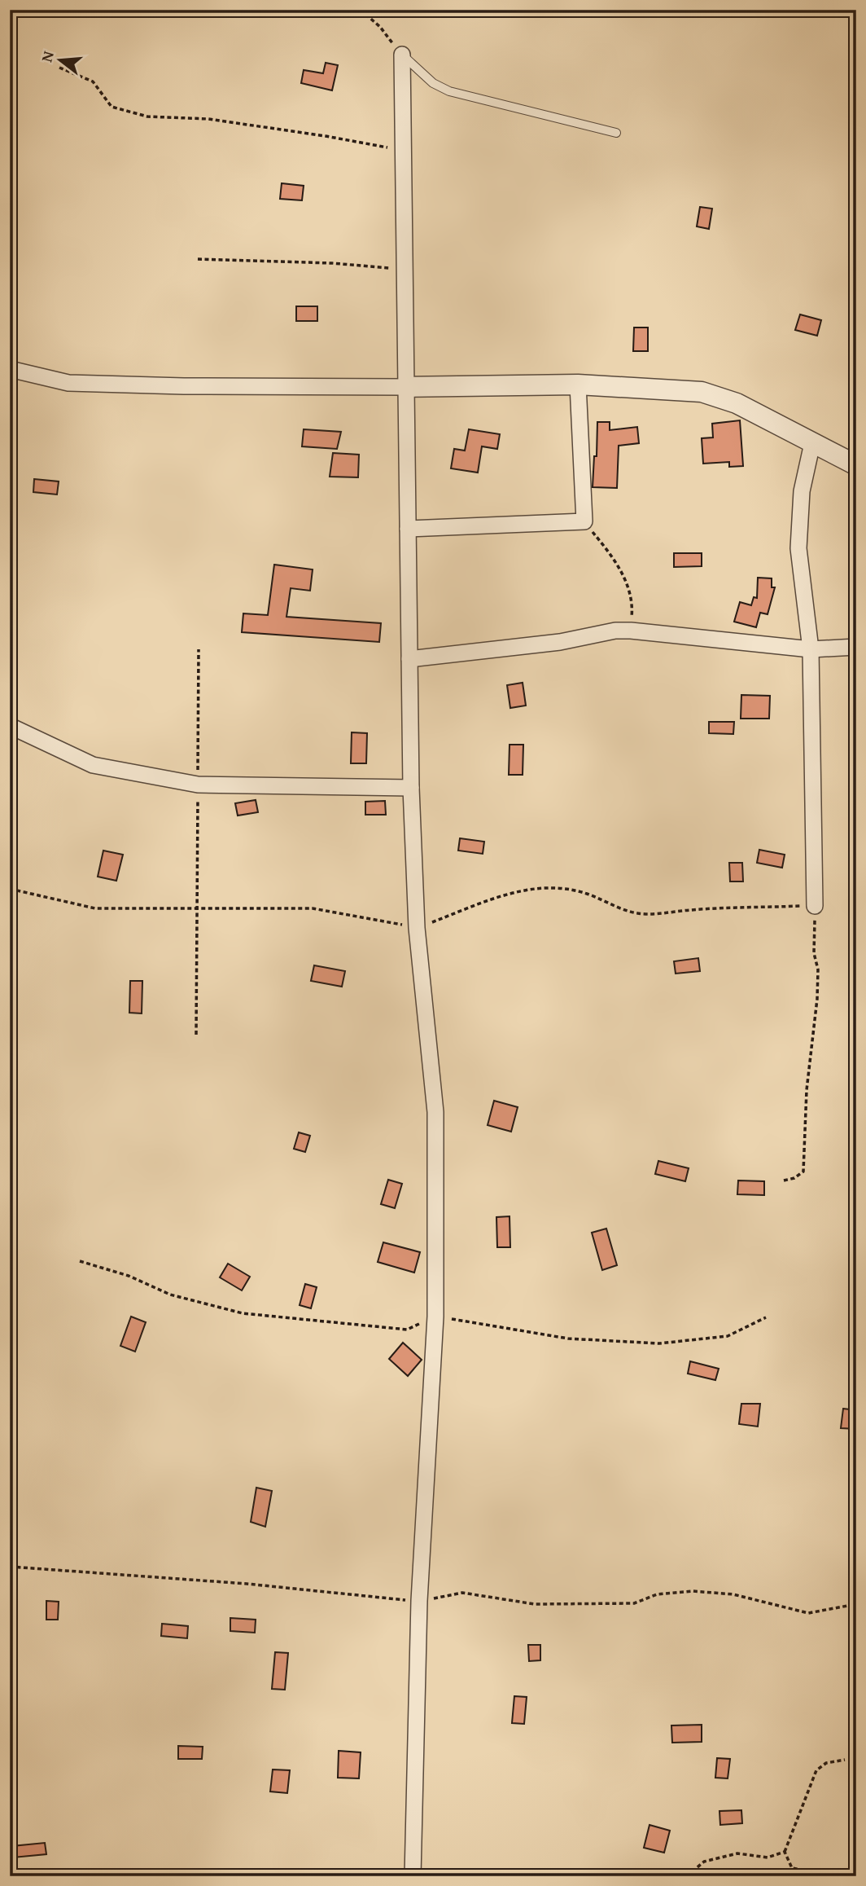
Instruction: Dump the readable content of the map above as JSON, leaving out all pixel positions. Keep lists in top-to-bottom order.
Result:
{
  "north": "left"
}
